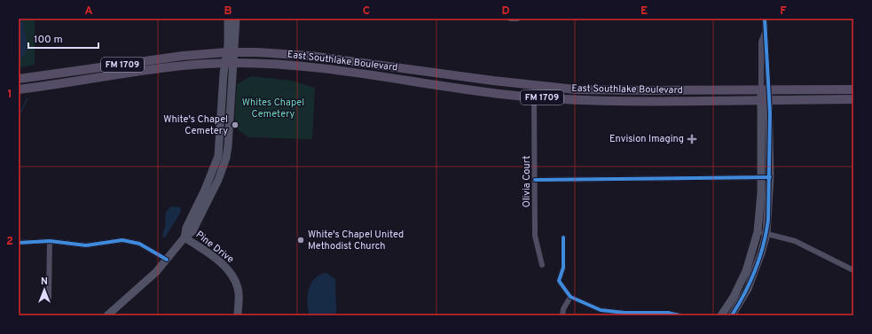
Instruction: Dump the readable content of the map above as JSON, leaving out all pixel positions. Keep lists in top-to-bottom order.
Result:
{
  "streets": {
    "main road": ["East Southlake Boulevard", "FM 1709"],
    "street": ["Olivia Court", "Pine Drive"]
  },
  "crossings": [
    ["East Southlake Boulevard", "FM 1709"],
    ["East Southlake Boulevard", "Olivia Court"]
  ],
  "parks": ["Whites Chapel Cemetery"],
  "places": {
    "other": ["White's Chapel Cemetery", "White's Chapel United Methodist Church"],
    "health": ["Envision Imaging"]
  },
  "scale_bar": "100 m",
  "north": "top",
  "grid": {
    "columns": [
      "A",
      "B",
      "C",
      "D",
      "E",
      "F"
    ],
    "rows": ["1", "2"]
  }
}
